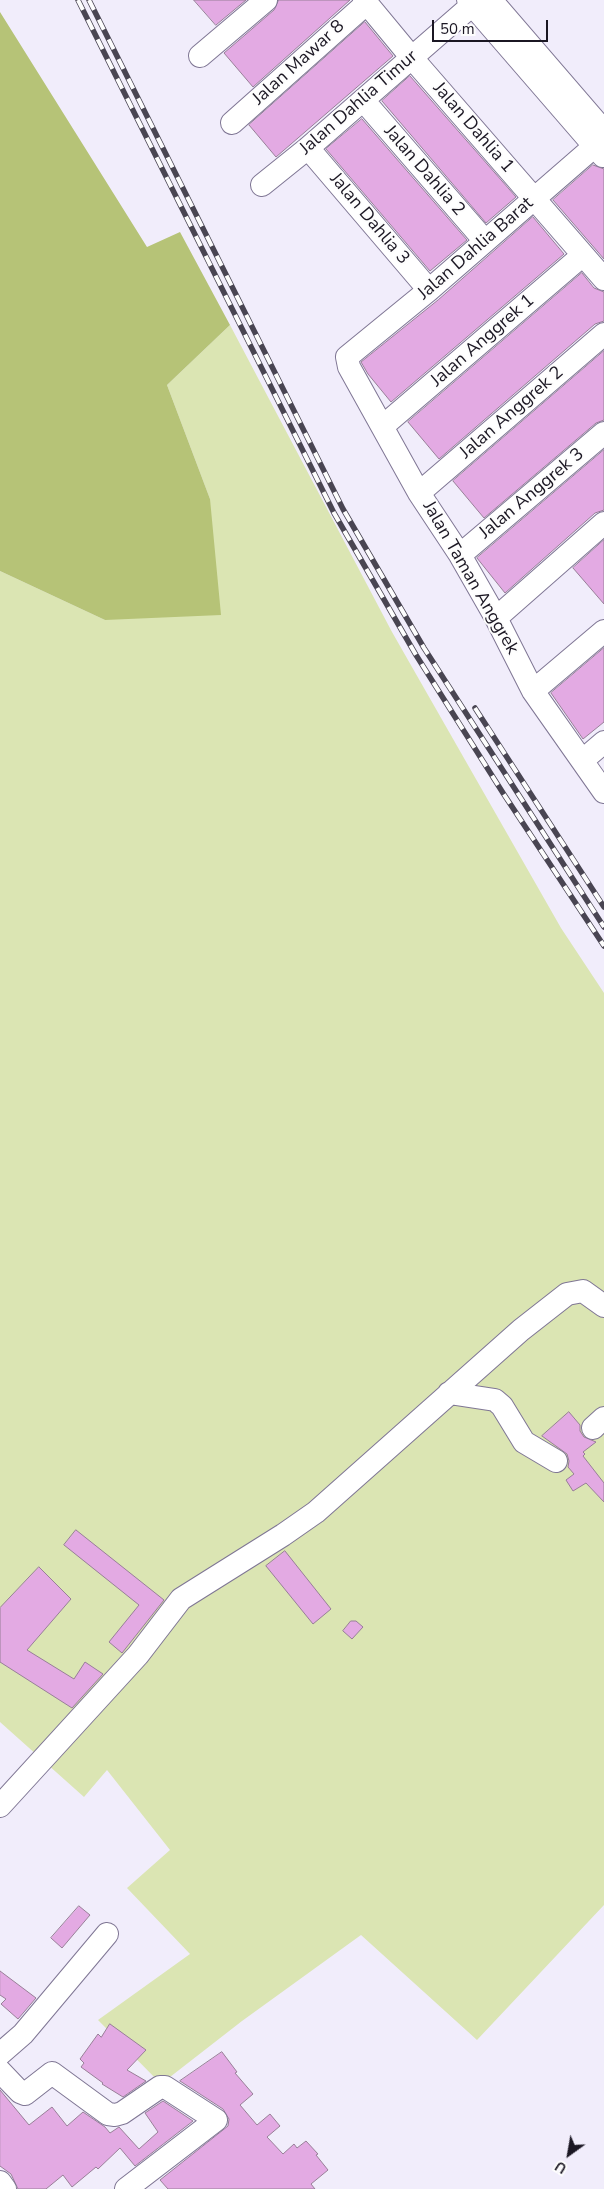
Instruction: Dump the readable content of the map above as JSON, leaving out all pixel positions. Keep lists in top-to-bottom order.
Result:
{
  "streets": {
    "street": [
      "Jalan Mawar 8",
      "Jalan Dahlia Timur",
      "Jalan Dahlia 1",
      "Jalan Dahlia 2",
      "Jalan Dahlia 3",
      "Jalan Dahlia Barat",
      "Jalan Anggrek 1",
      "Jalan Anggrek 2",
      "Jalan Anggrek 3",
      "Jalan Taman Anggrek"
    ]
  },
  "crossings": [
    ["Jalan Mawar 8", "Jalan Dahlia 1"],
    ["Jalan Dahlia Timur", "Jalan Dahlia 1"],
    ["Jalan Dahlia Timur", "Jalan Dahlia 2"],
    ["Jalan Dahlia Timur", "Jalan Dahlia 3"],
    ["Jalan Dahlia 1", "Jalan Dahlia Barat"],
    ["Jalan Dahlia 1", "Jalan Anggrek 1"],
    ["Jalan Dahlia 2", "Jalan Dahlia Barat"],
    ["Jalan Dahlia 3", "Jalan Dahlia Barat"],
    ["Jalan Dahlia Barat", "Jalan Taman Anggrek"],
    ["Jalan Anggrek 1", "Jalan Taman Anggrek"],
    ["Jalan Anggrek 2", "Jalan Taman Anggrek"],
    ["Jalan Anggrek 3", "Jalan Taman Anggrek"]
  ],
  "scale_bar": "50 m",
  "north": "bottom left"
}
